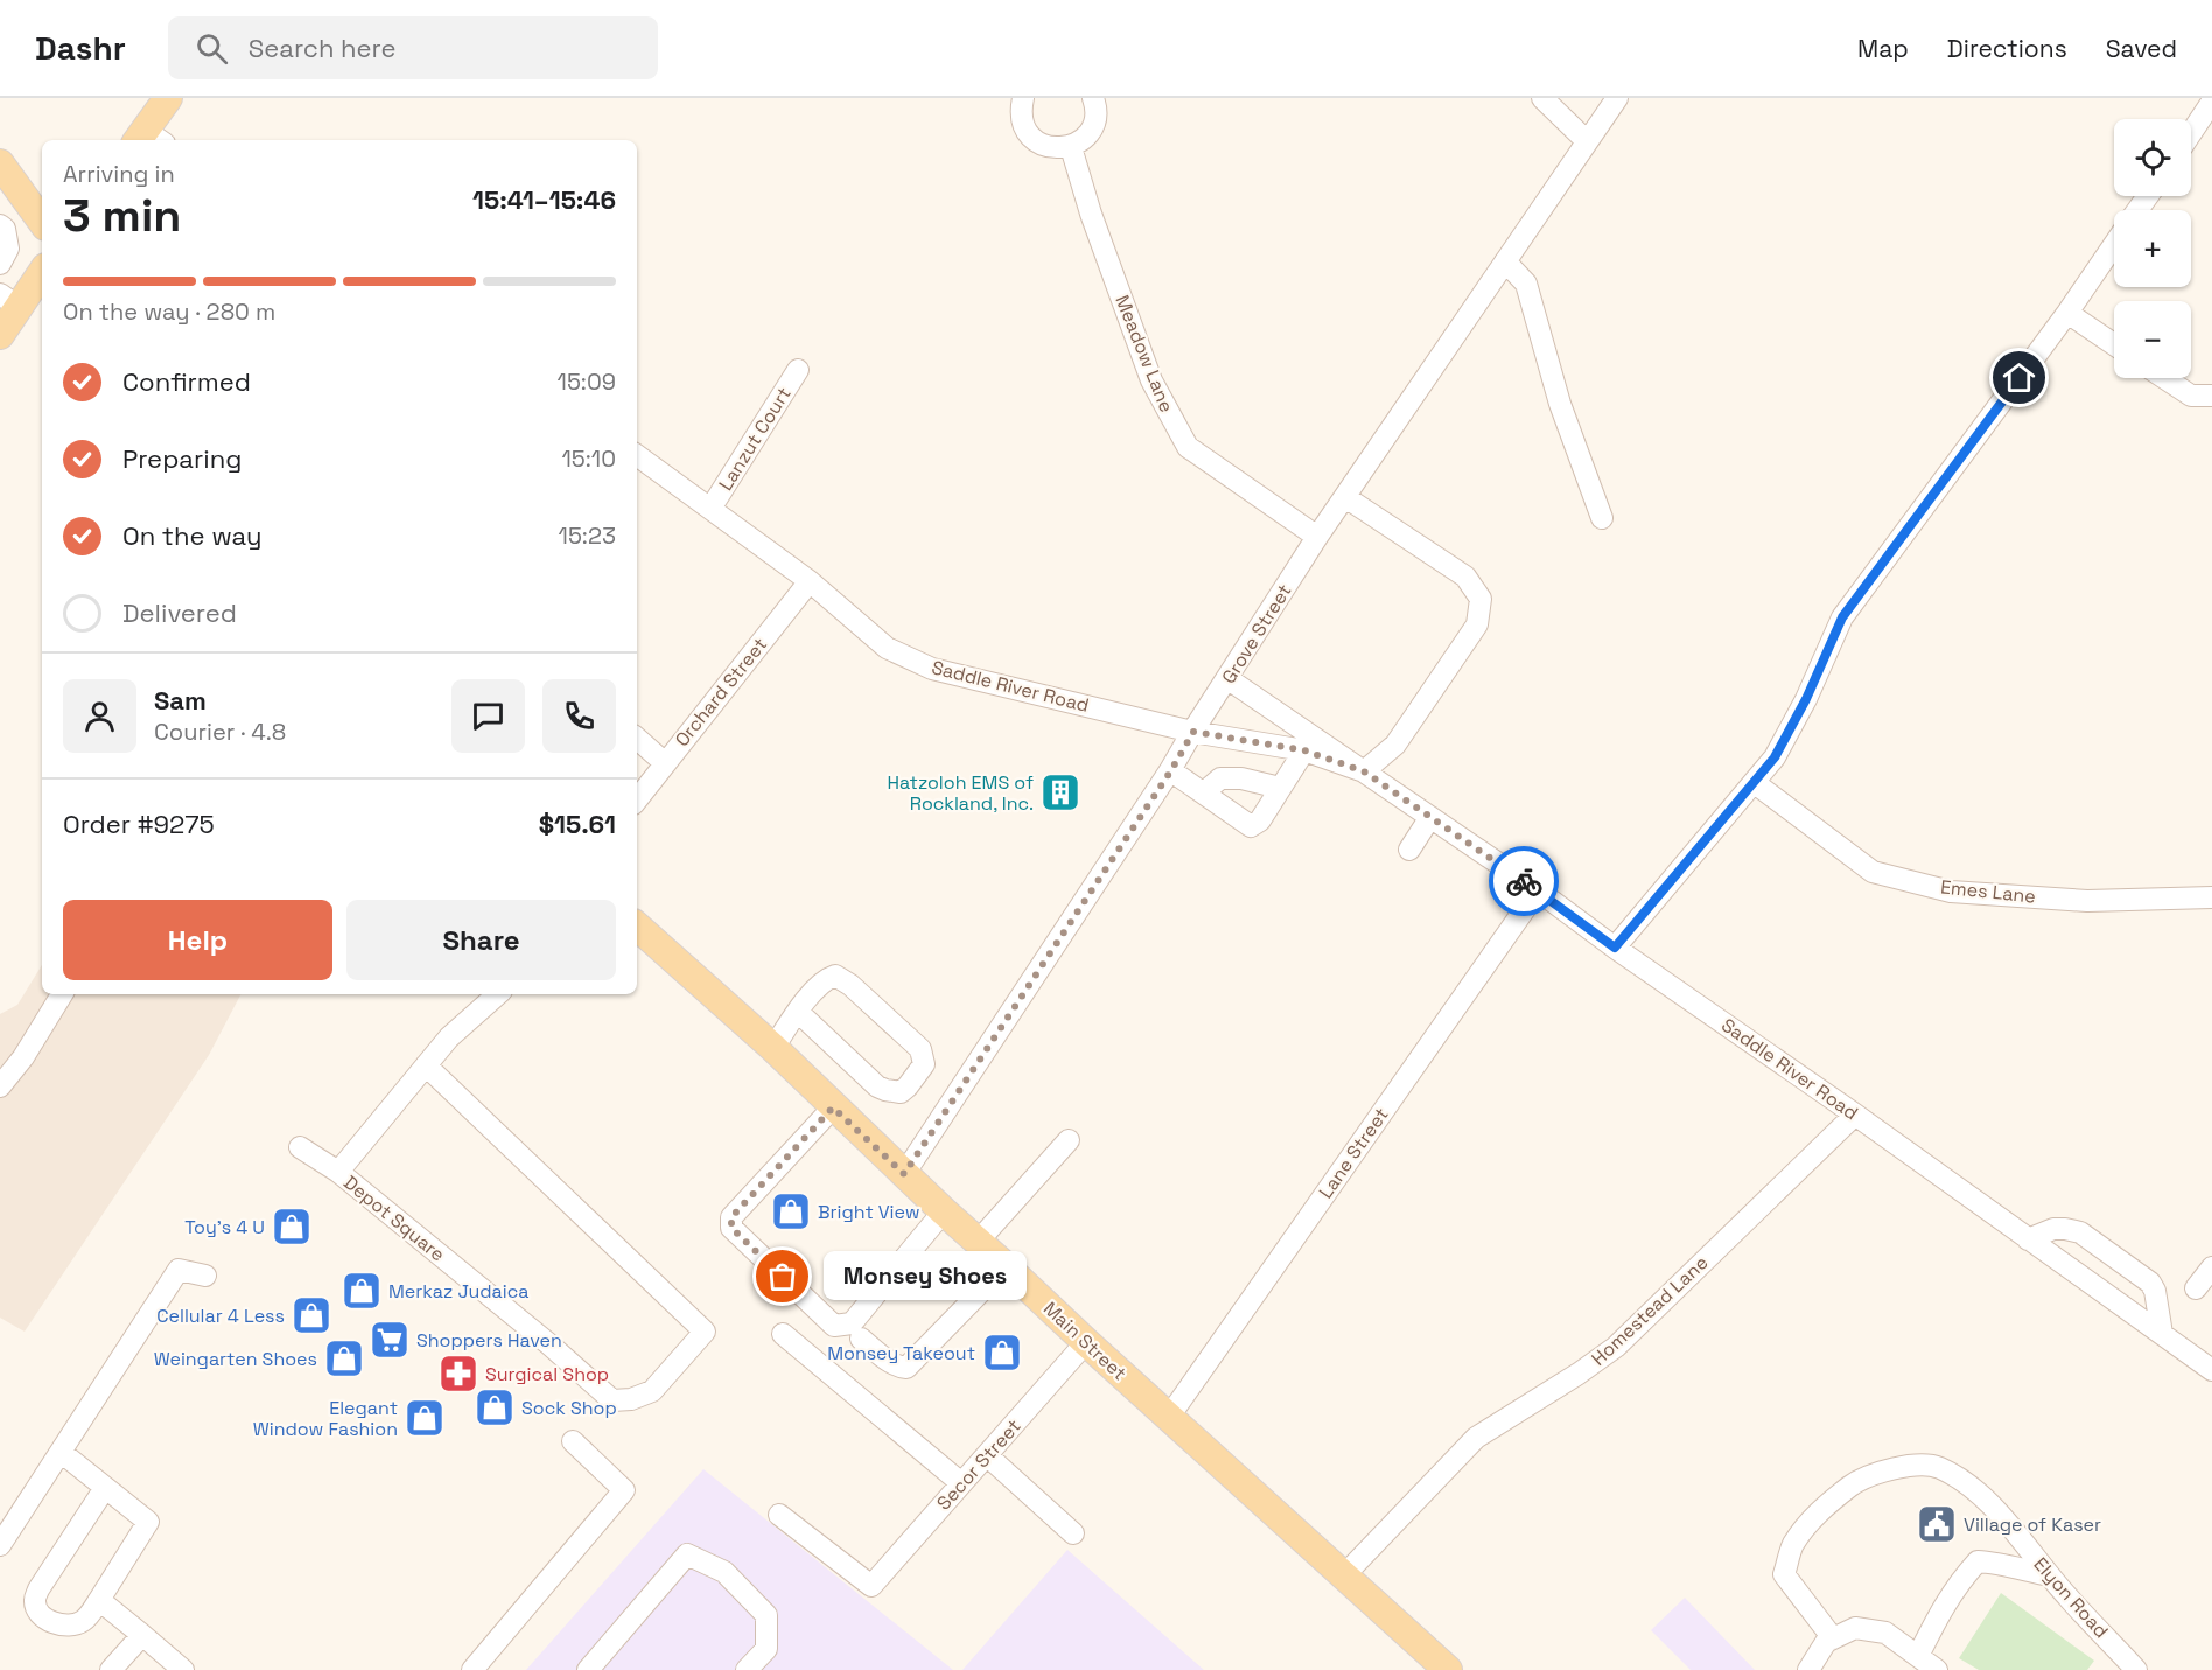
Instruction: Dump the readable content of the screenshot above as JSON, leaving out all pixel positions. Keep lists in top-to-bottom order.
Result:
{
  "streets": {
    "main road": ["Main Street"],
    "street": [
      "Meadow Lane",
      "Lanzut Court",
      "Grove Street",
      "Saddle River Road",
      "Orchard Street",
      "Emes Lane",
      "Lane Street",
      "Depot Square",
      "Homestead Lane",
      "Secor Street",
      "Elyon Road"
    ]
  },
  "crossings": [
    ["Meadow Lane", "Grove Street"],
    ["Lanzut Court", "Saddle River Road"],
    ["Grove Street", "Saddle River Road"],
    ["Grove Street", "Main Street"],
    ["Saddle River Road", "Orchard Street"],
    ["Saddle River Road", "Lane Street"],
    ["Saddle River Road", "Homestead Lane"],
    ["Lane Street", "Main Street"],
    ["Homestead Lane", "Main Street"],
    ["Main Street", "Secor Street"]
  ],
  "places": {
    "building": ["Hatzoloh EMS of Rockland, Inc."],
    "shop": [
      "Bright View",
      "Toy's 4 U",
      "Merkaz Judaica",
      "Cellular 4 Less",
      "Monsey Takeout",
      "Weingarten Shoes",
      "Sock Shop",
      "Elegant Window Fashion"
    ],
    "other": ["Monsey Shoes"],
    "supermarket": ["Shoppers Haven"],
    "pharmacy": ["Surgical Shop"],
    "public building": ["Village of Kaser"]
  },
  "page": {
    "header": "Dashr",
    "search": "Search here",
    "nav": ["Map", "Directions", "Saved"],
    "map_buttons": ["+", "−"],
    "heading": ["3 min", "Arriving in", "15:41–15:46"],
    "panel": [
      "Sam",
      "Courier · 4.8",
      "Order #9275",
      "$15.61"
    ],
    "bar": "On the way · 280 m",
    "list": [
      ["Confirmed", "15:09"],
      ["Preparing", "15:10"],
      ["On the way", "15:23"],
      "Delivered"
    ],
    "buttons": ["Help", "Share"],
    "bubble": "Monsey Shoes"
  }
}
